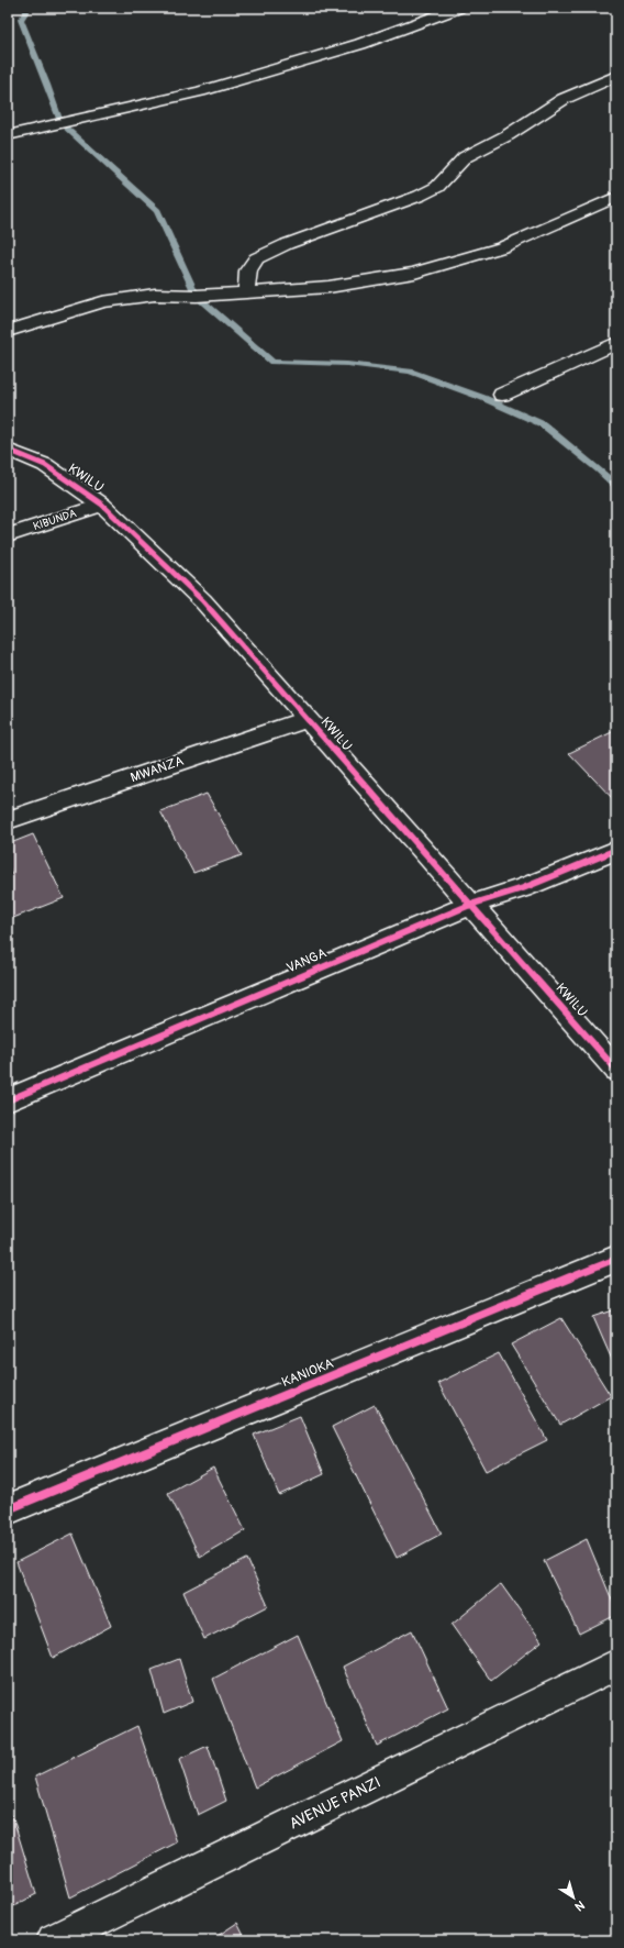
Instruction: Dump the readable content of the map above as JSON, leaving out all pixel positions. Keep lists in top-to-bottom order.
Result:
{
  "streets": {
    "street": [
      "KWILU",
      "KIBUNDA",
      "MWANZA",
      "VANGA",
      "KANIOKA",
      "AVENUE PANZI"
    ]
  },
  "crossings": [
    ["KWILU", "KIBUNDA"],
    ["KWILU", "MWANZA"],
    ["KWILU", "VANGA"]
  ],
  "north": "bottom right"
}
